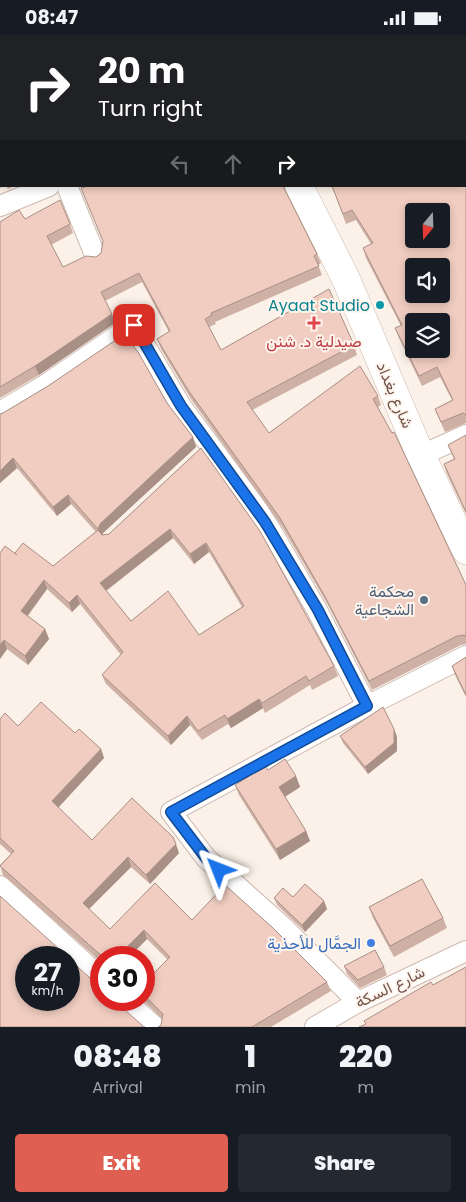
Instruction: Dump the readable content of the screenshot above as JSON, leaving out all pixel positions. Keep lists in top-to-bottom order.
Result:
{
  "streets": {
    "main road": ["شارع بغداد"],
    "street": ["شارع السكة"]
  },
  "places": {
    "other": ["Ayaat Studio", "محكمة الشجاعية", "الجمَّال للأحذية"],
    "health": ["صيدلية د. شنن"]
  },
  "north": "bottom",
  "page": {
    "status": "08:47",
    "turn": ["20 m", "Turn right"],
    "speed": "27 km/h",
    "limit": "30",
    "eta": [
      "08:48",
      "Arrival",
      "1",
      "min",
      "220",
      "m"
    ],
    "buttons": ["Exit", "Share"]
  }
}
